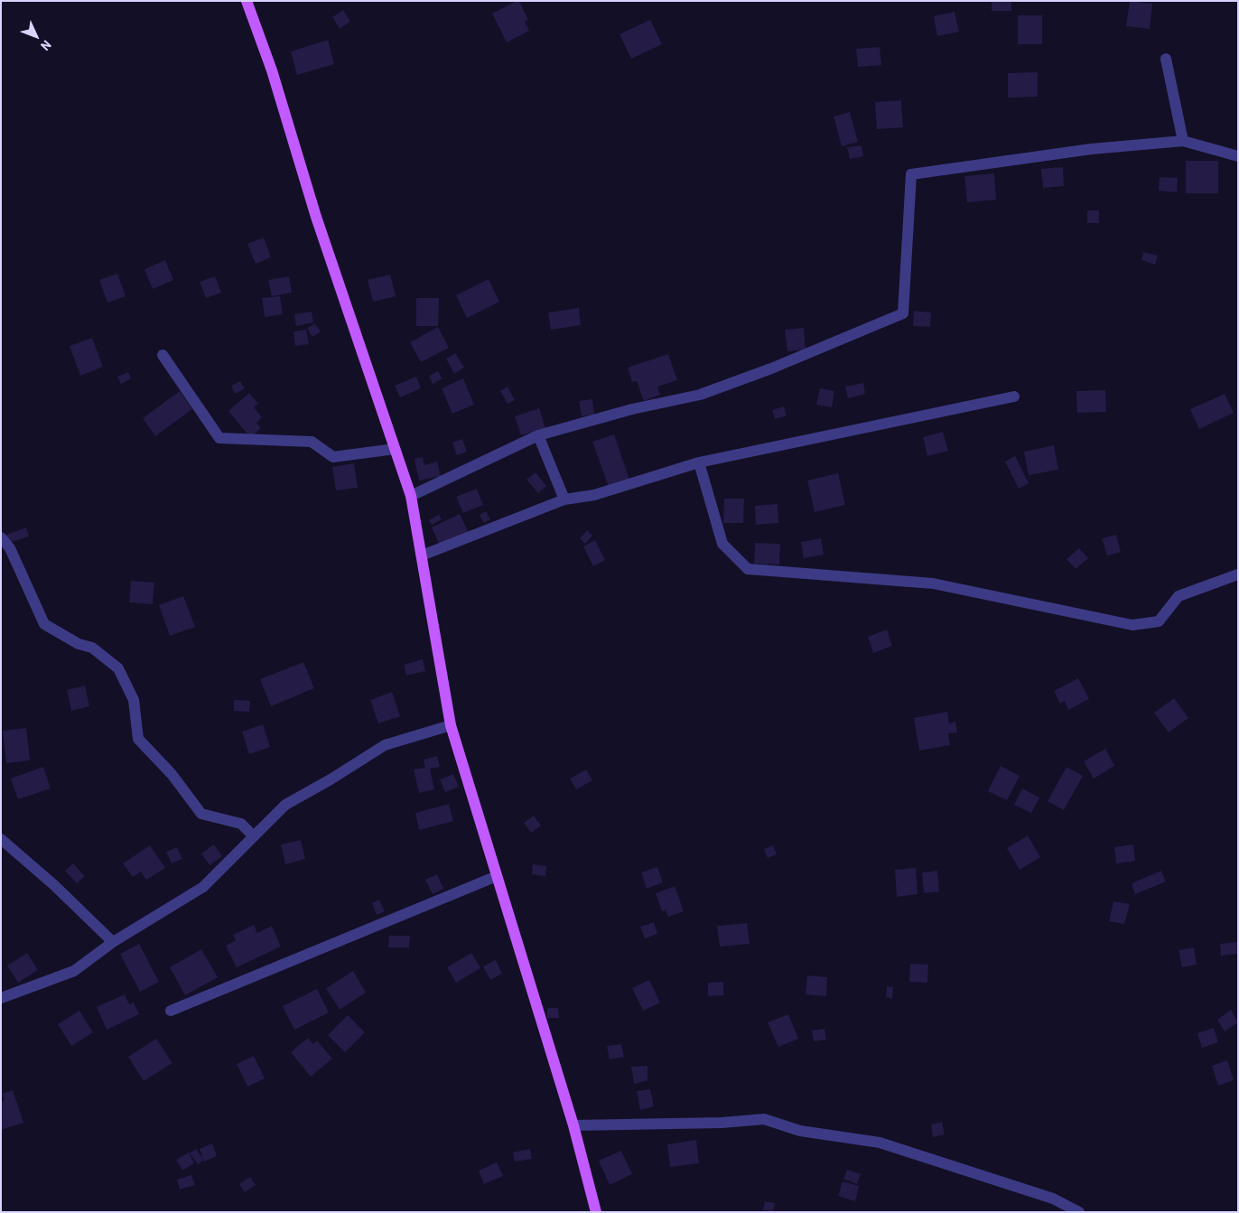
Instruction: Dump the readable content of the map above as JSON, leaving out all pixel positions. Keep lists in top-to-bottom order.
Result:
{
  "north": "bottom right"
}
